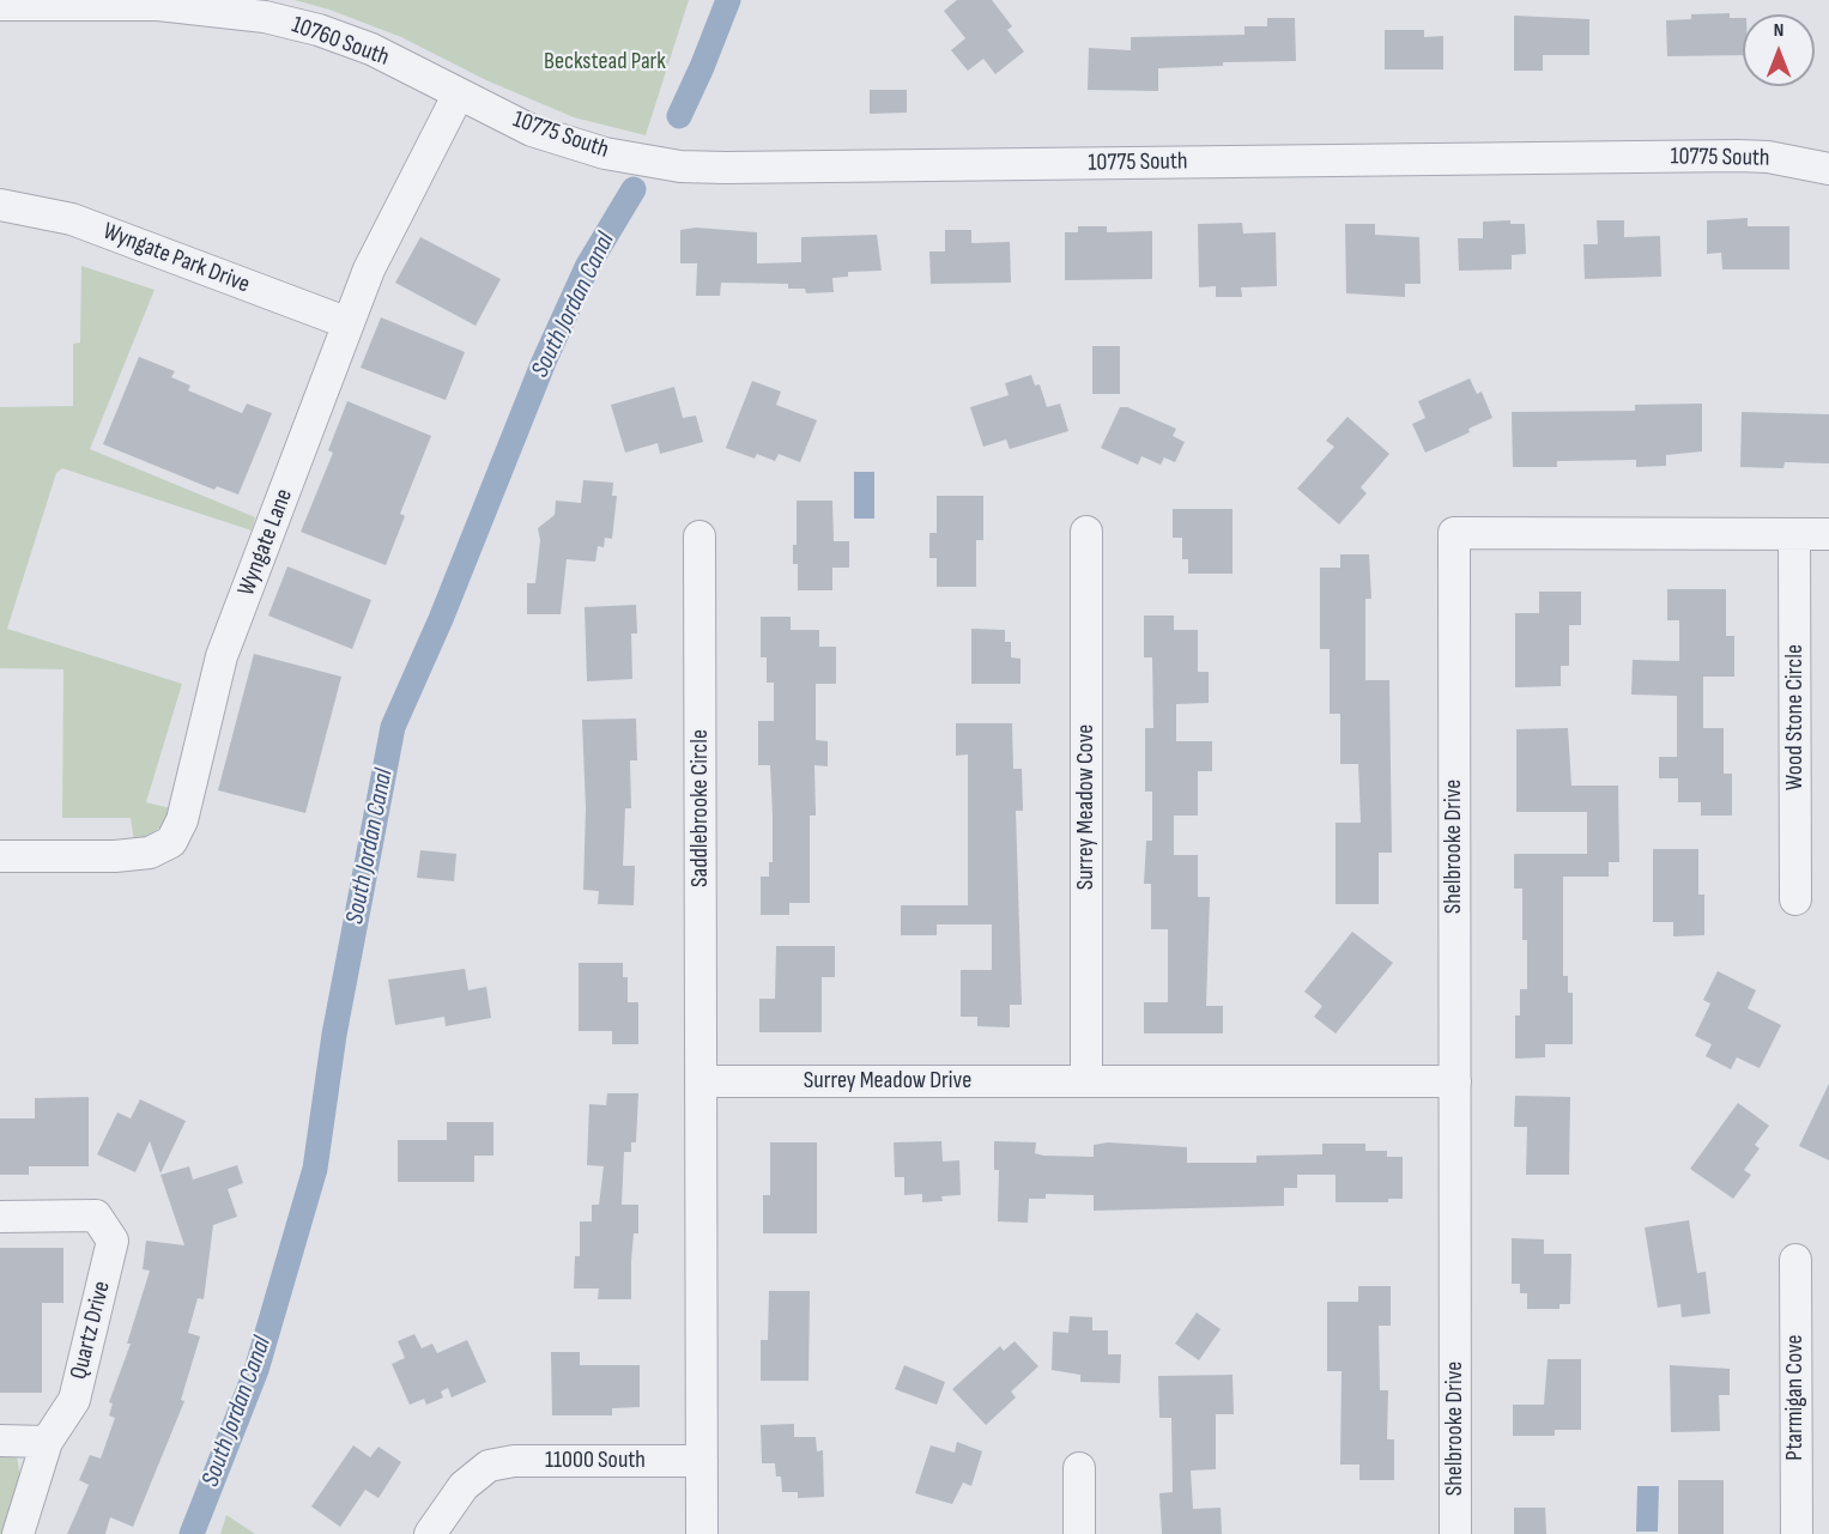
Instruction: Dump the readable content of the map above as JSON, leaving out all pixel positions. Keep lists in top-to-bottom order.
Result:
{
  "streets": {
    "street": [
      "10760 South",
      "10775 South",
      "Wyngate Park Drive",
      "Wyngate Lane",
      "Wood Stone Circle",
      "Surrey Meadow Cove",
      "Saddlebrooke Circle",
      "Shelbrooke Drive",
      "Surrey Meadow Drive",
      "Quartz Drive",
      "Ptarmigan Cove",
      "11000 South"
    ]
  },
  "crossings": [
    ["10760 South", "10775 South"],
    ["10760 South", "Wyngate Lane"],
    ["10775 South", "Wyngate Lane"],
    ["Wyngate Park Drive", "Wyngate Lane"],
    ["Wood Stone Circle", "Shelbrooke Drive"],
    ["Surrey Meadow Cove", "Surrey Meadow Drive"],
    ["Saddlebrooke Circle", "Surrey Meadow Drive"],
    ["Shelbrooke Drive", "Surrey Meadow Drive"]
  ],
  "water": ["South Jordan Canal"],
  "parks": ["Beckstead Park"],
  "north": "top"
}
